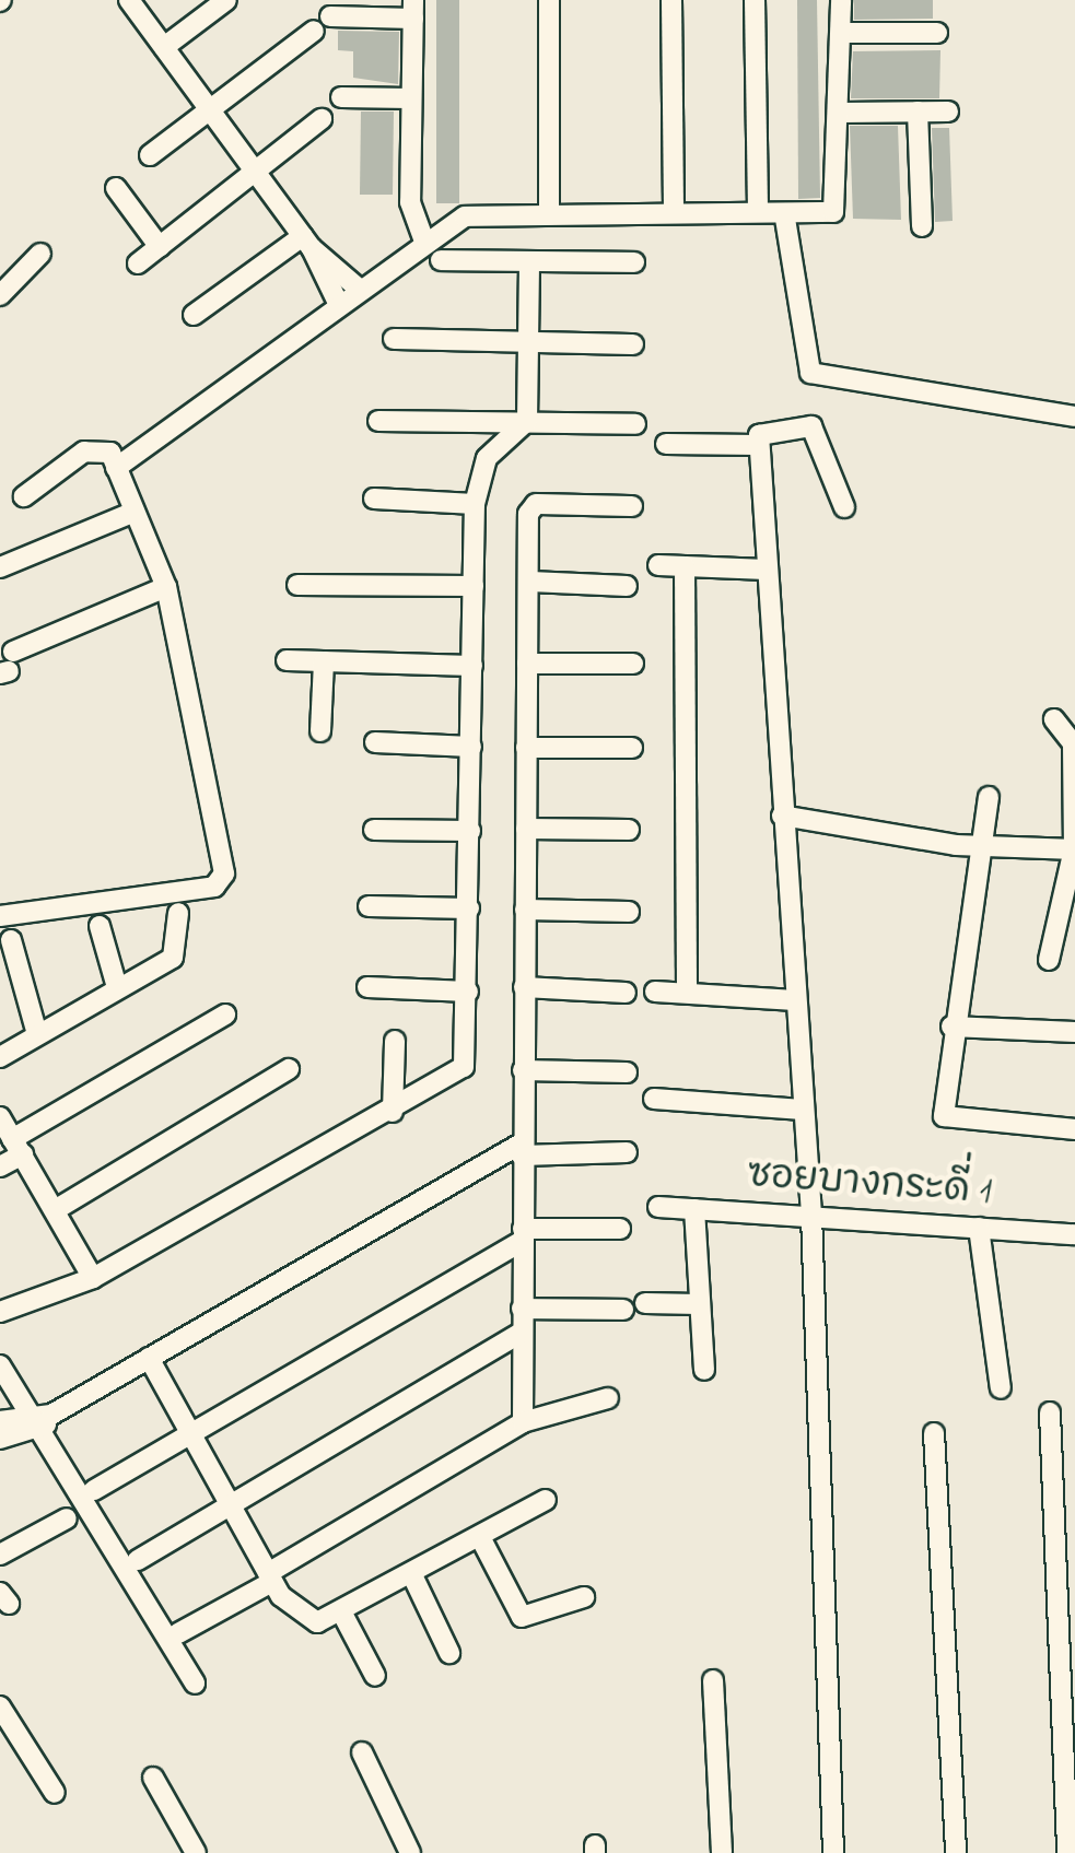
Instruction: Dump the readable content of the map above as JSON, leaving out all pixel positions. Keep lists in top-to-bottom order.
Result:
{
  "streets": {
    "street": ["ซอยบางกระดี่ 1"]
  }
}
